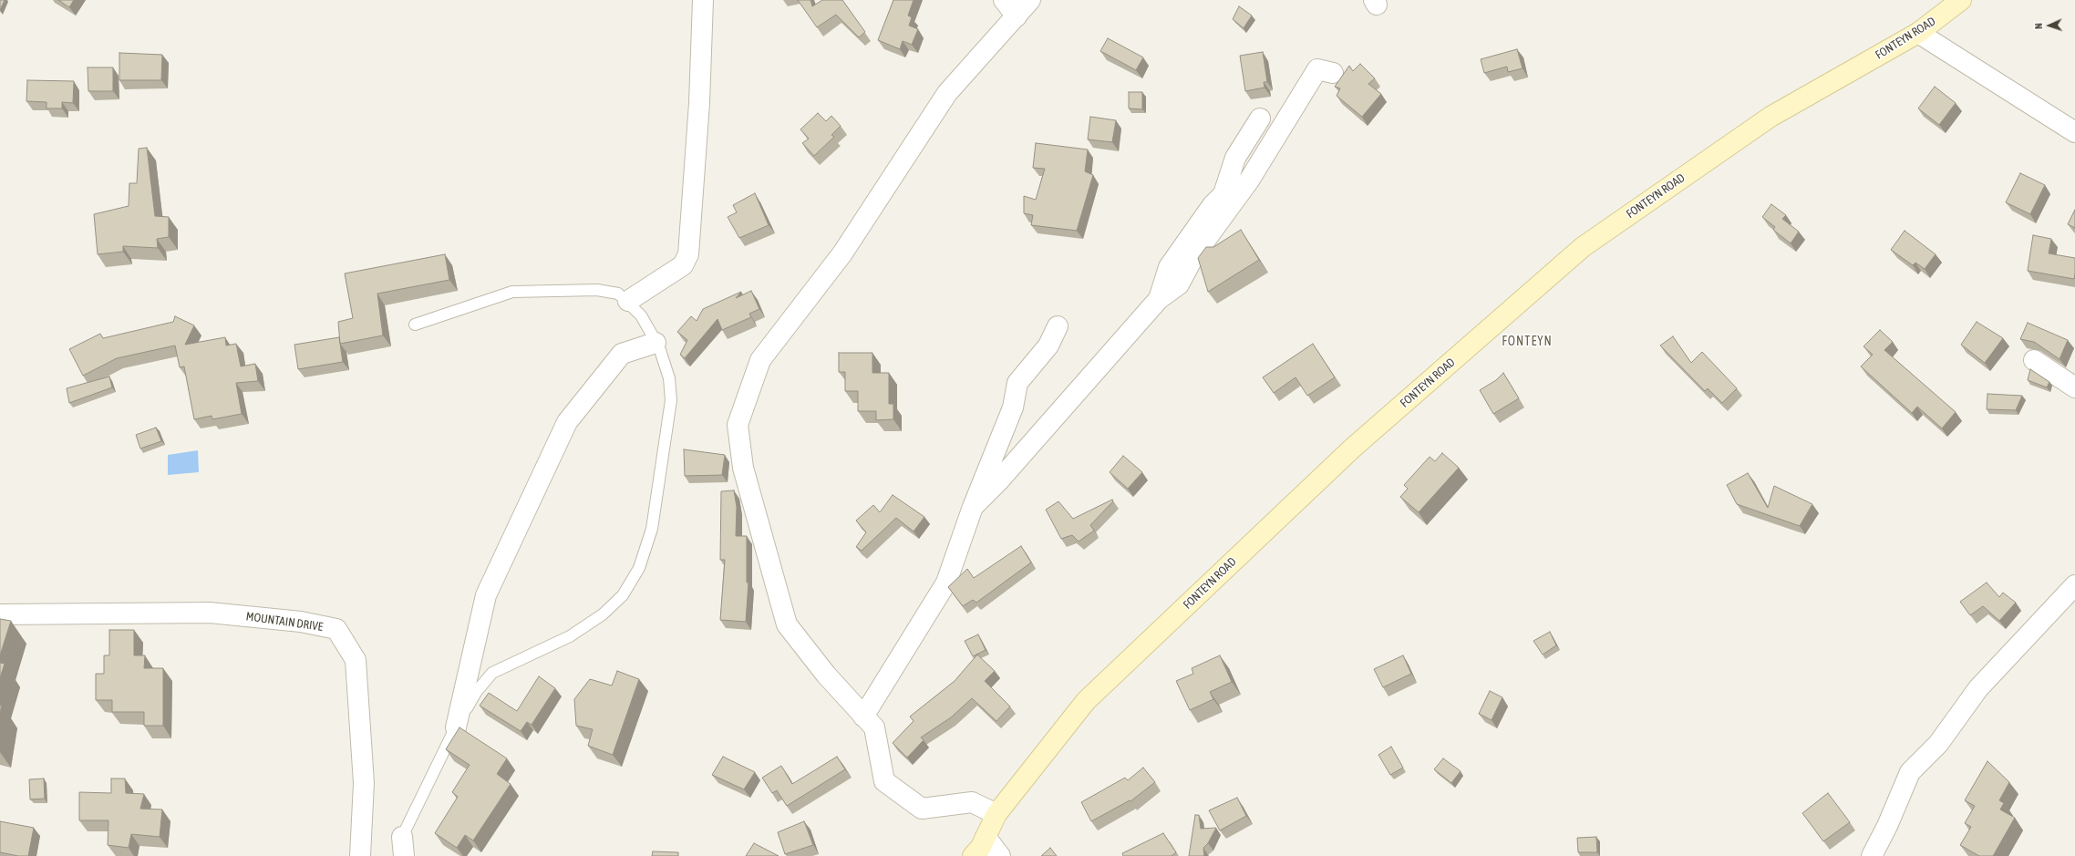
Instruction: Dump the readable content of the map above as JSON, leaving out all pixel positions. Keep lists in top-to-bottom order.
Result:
{
  "streets": {
    "street": ["FONTEYN ROAD", "MOUNTAIN DRIVE"]
  },
  "districts": ["FONTEYN"],
  "north": "left"
}
